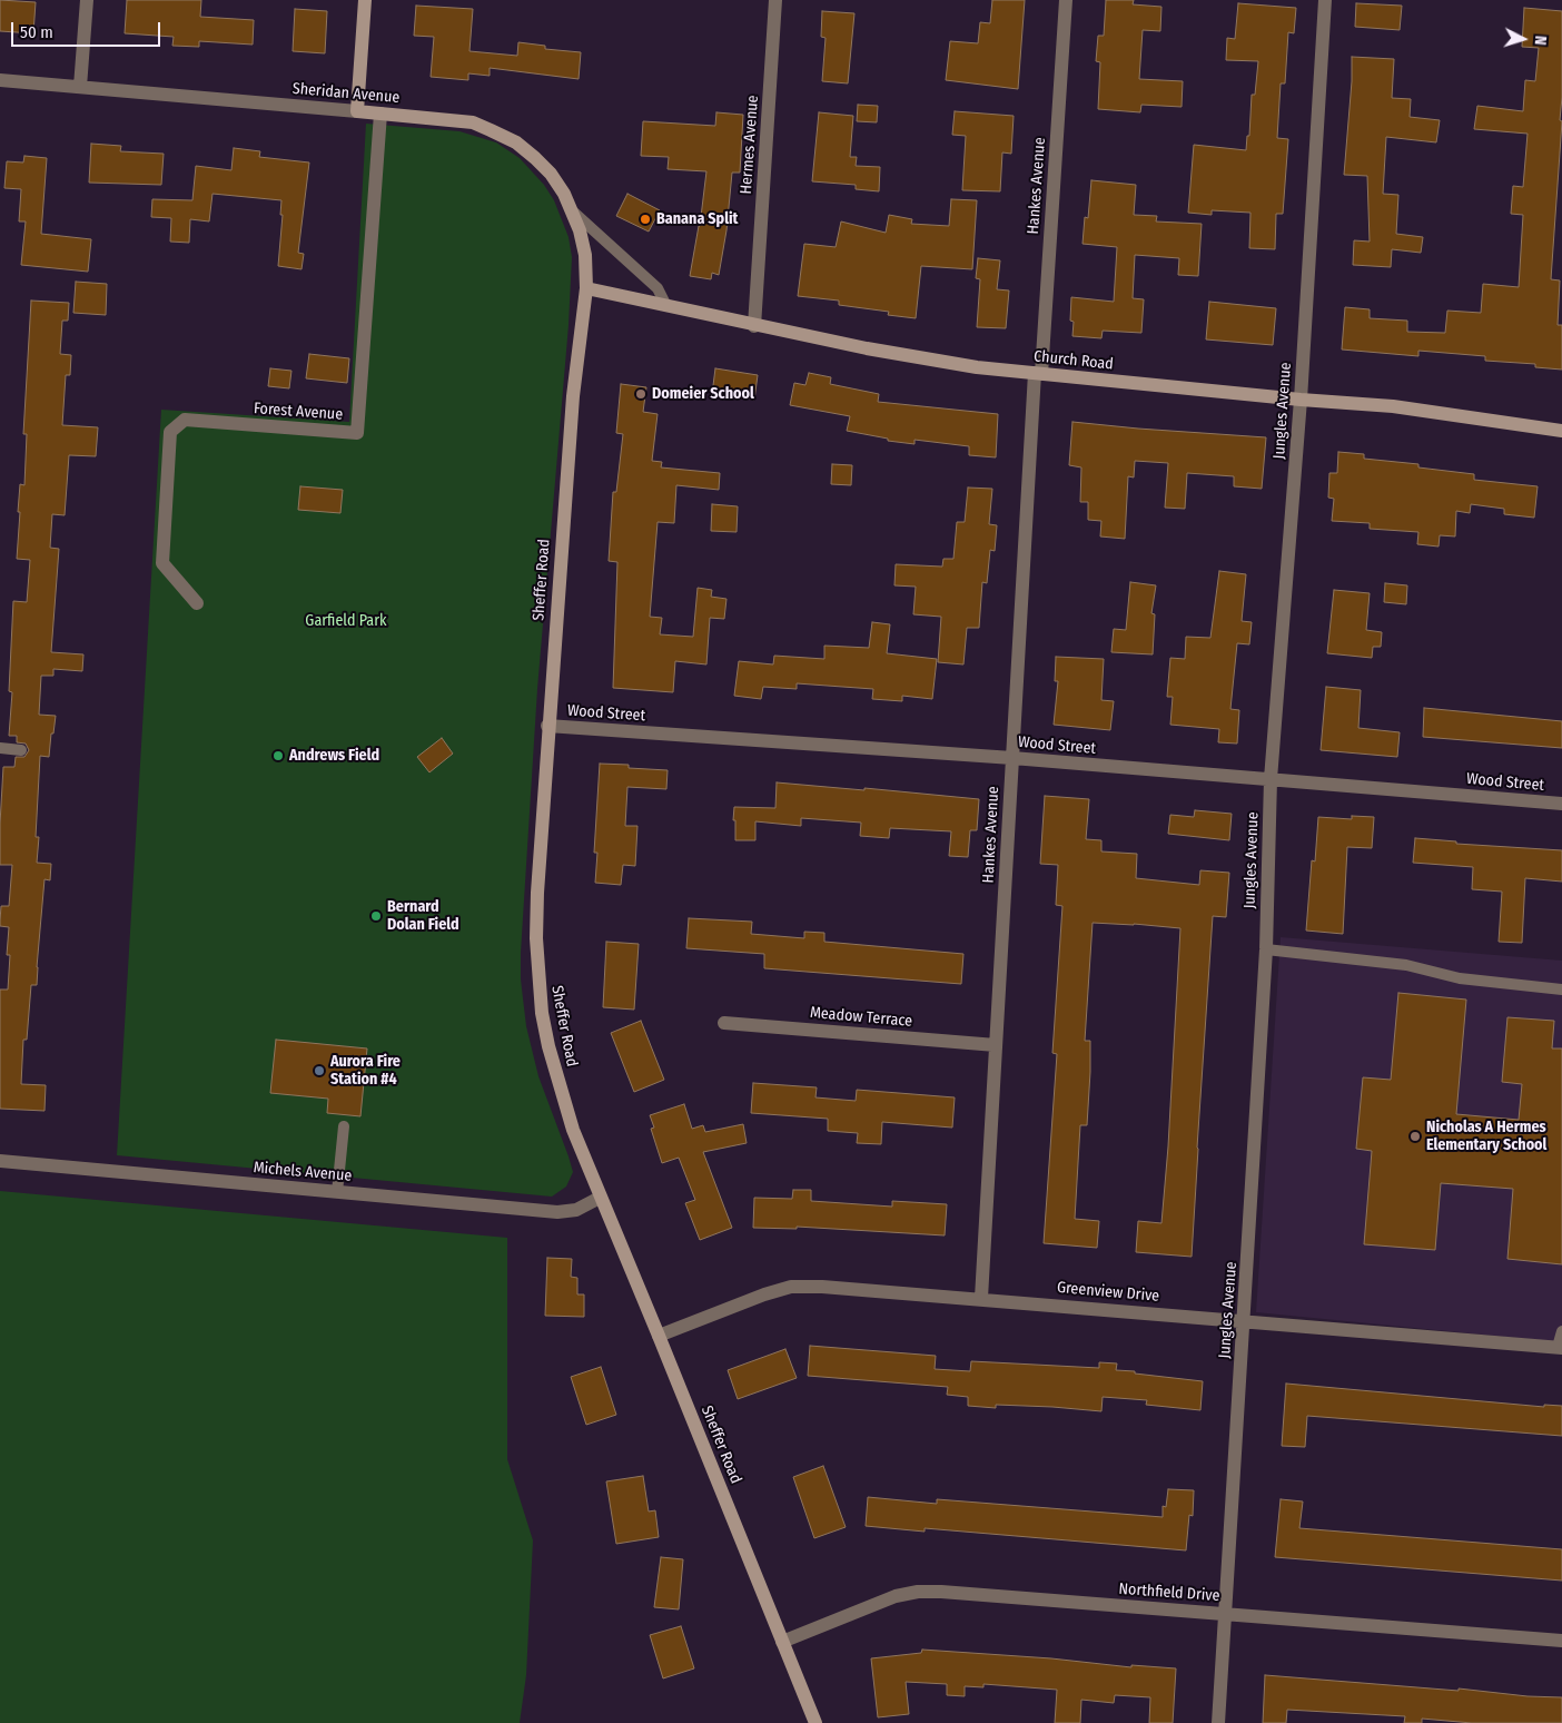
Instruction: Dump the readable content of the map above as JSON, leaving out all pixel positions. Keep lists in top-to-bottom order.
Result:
{
  "streets": {
    "street": [
      "Sheridan Avenue",
      "Hermes Avenue",
      "Hankes Avenue",
      "Church Road",
      "Jungles Avenue",
      "Forest Avenue",
      "Sheffer Road",
      "Wood Street",
      "Meadow Terrace",
      "Michels Avenue",
      "Greenview Drive",
      "Northfield Drive"
    ]
  },
  "crossings": [
    ["Sheridan Avenue", "Church Road"],
    ["Sheridan Avenue", "Forest Avenue"],
    ["Sheridan Avenue", "Sheffer Road"],
    ["Hermes Avenue", "Church Road"],
    ["Hankes Avenue", "Church Road"],
    ["Hankes Avenue", "Wood Street"],
    ["Hankes Avenue", "Meadow Terrace"],
    ["Hankes Avenue", "Greenview Drive"],
    ["Church Road", "Jungles Avenue"],
    ["Church Road", "Sheffer Road"],
    ["Jungles Avenue", "Wood Street"],
    ["Jungles Avenue", "Greenview Drive"],
    ["Jungles Avenue", "Northfield Drive"],
    ["Sheffer Road", "Wood Street"],
    ["Sheffer Road", "Michels Avenue"],
    ["Sheffer Road", "Greenview Drive"],
    ["Sheffer Road", "Northfield Drive"]
  ],
  "parks": ["Garfield Park"],
  "places": [
    "Banana Split",
    "Domeier School",
    "Andrews Field",
    "Bernard Dolan Field",
    "Aurora Fire Station #4",
    "Nicholas A Hermes Elementary School"
  ],
  "scale_bar": "50 m",
  "north": "right"
}
